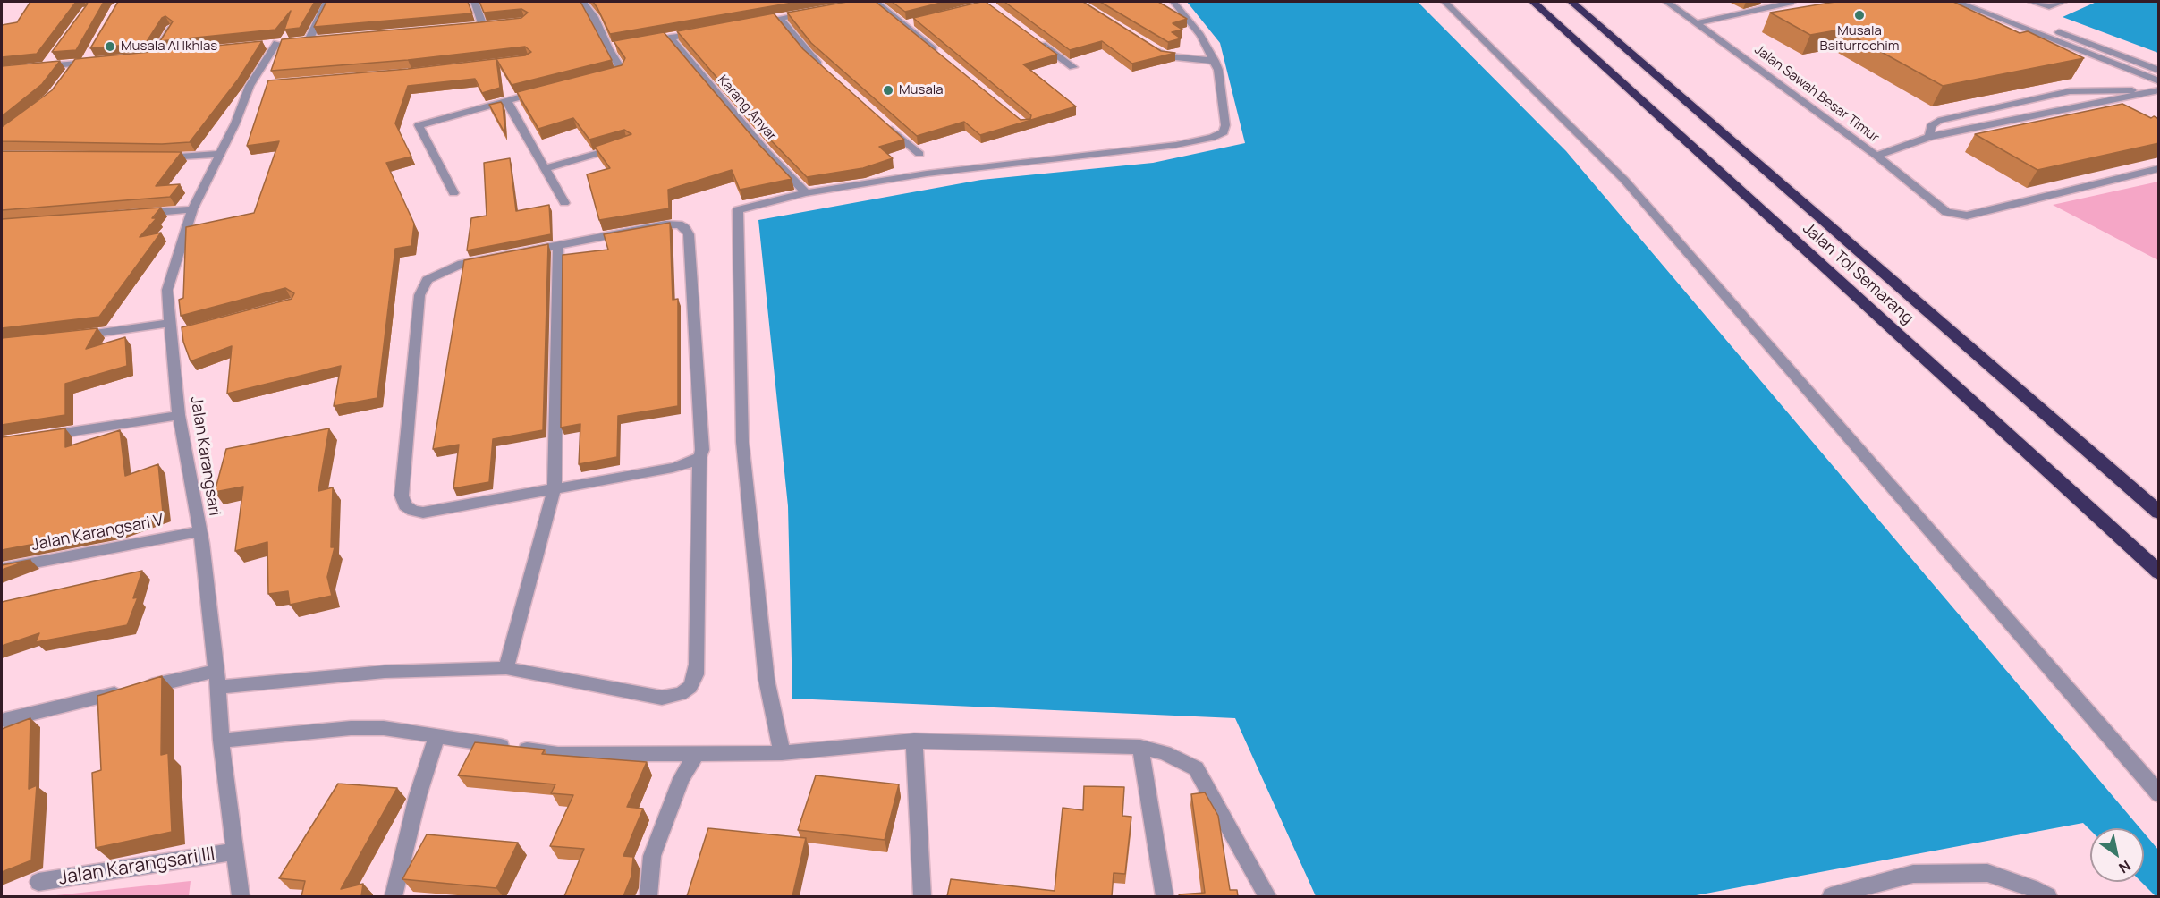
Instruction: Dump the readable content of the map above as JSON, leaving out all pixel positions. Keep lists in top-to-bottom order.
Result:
{
  "streets": {
    "highway": ["Jalan Tol Semarang"],
    "street": [
      "Jalan Sawah Besar Timur",
      "Karang Anyar",
      "Jalan Karangsari",
      "Jalan Karangsari V",
      "Jalan Karangsari III"
    ]
  },
  "crossings": [
    ["Jalan Karangsari", "Jalan Karangsari V"],
    ["Jalan Karangsari", "Jalan Karangsari III"]
  ],
  "places": ["Musala Baiturrochim", "Musala Al Ikhlas", "Musala"],
  "north": "bottom right"
}
